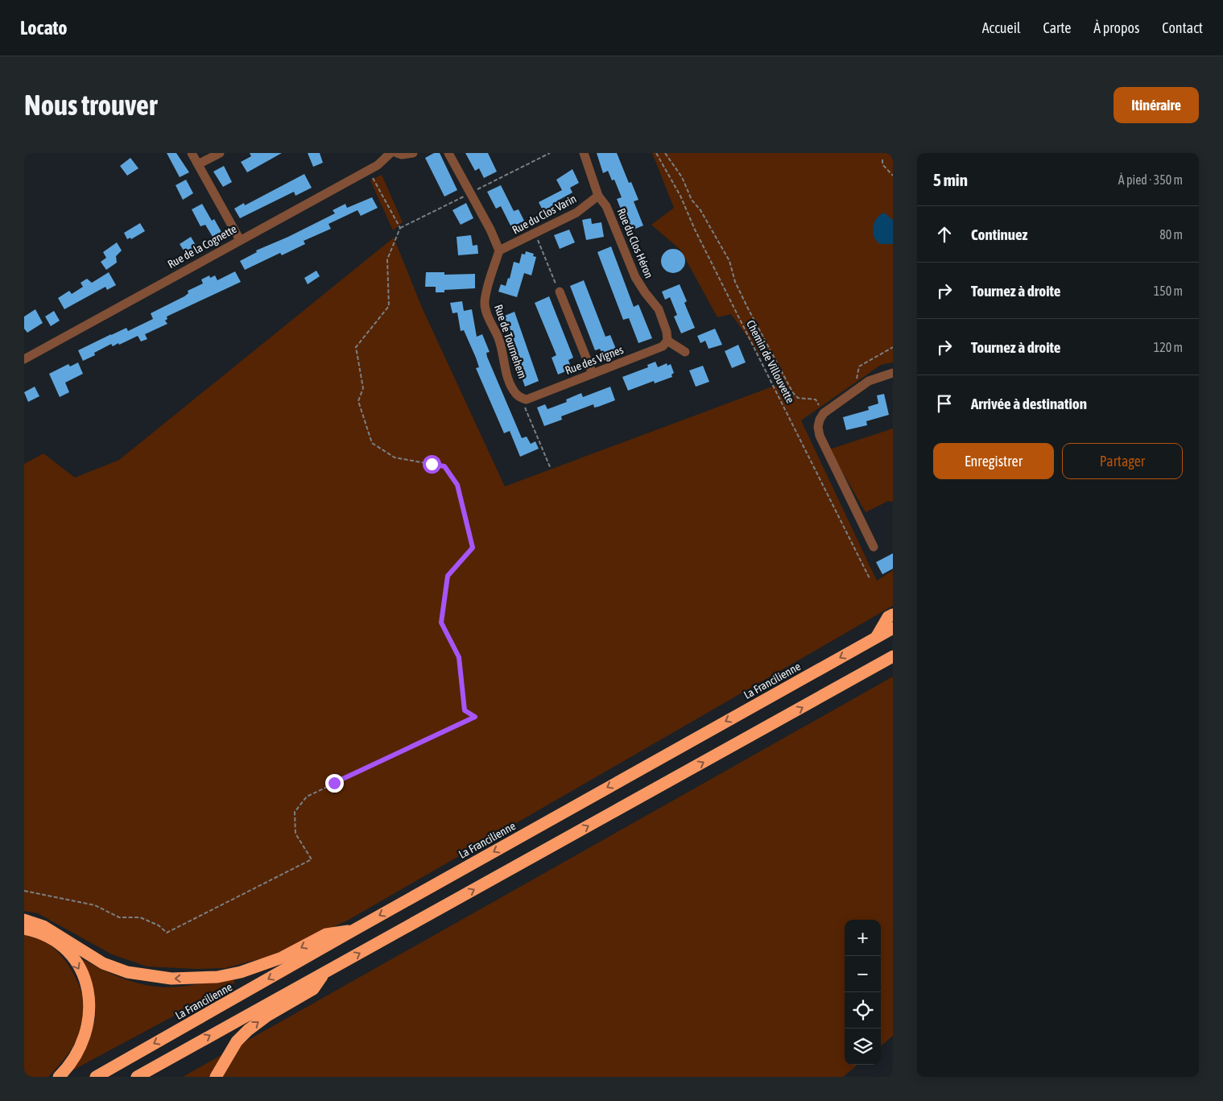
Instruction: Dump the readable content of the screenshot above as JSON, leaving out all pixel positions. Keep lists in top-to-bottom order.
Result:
{
  "streets": {
    "highway": ["La Francilienne"],
    "street": [
      "Rue du Clos Varin",
      "Rue du Clos Héron",
      "Rue de la Cognette",
      "Rue de Tournehem",
      "Rue des Vignes"
    ],
    "path": ["Chemin de Villouvette"]
  },
  "crossings": [
    ["Rue du Clos Varin", "Rue du Clos Héron"],
    ["Rue du Clos Varin", "Rue de Tournehem"],
    ["Rue du Clos Héron", "Rue des Vignes"],
    ["Rue de Tournehem", "Rue des Vignes"]
  ],
  "page": {
    "header": "Locato",
    "nav": [
      "Accueil",
      "Carte",
      "À propos",
      "Contact"
    ],
    "buttons": [
      "Itinéraire",
      ["Enregistrer", "Partager"]
    ],
    "title": "Nous trouver",
    "heading": ["5 min", "À pied · 350 m"],
    "list": [
      ["Continuez", "80 m"],
      ["Tournez à droite", "150 m"],
      ["Tournez à droite", "120 m"],
      "Arrivée à destination"
    ],
    "map_buttons": ["+", "−"]
  }
}
